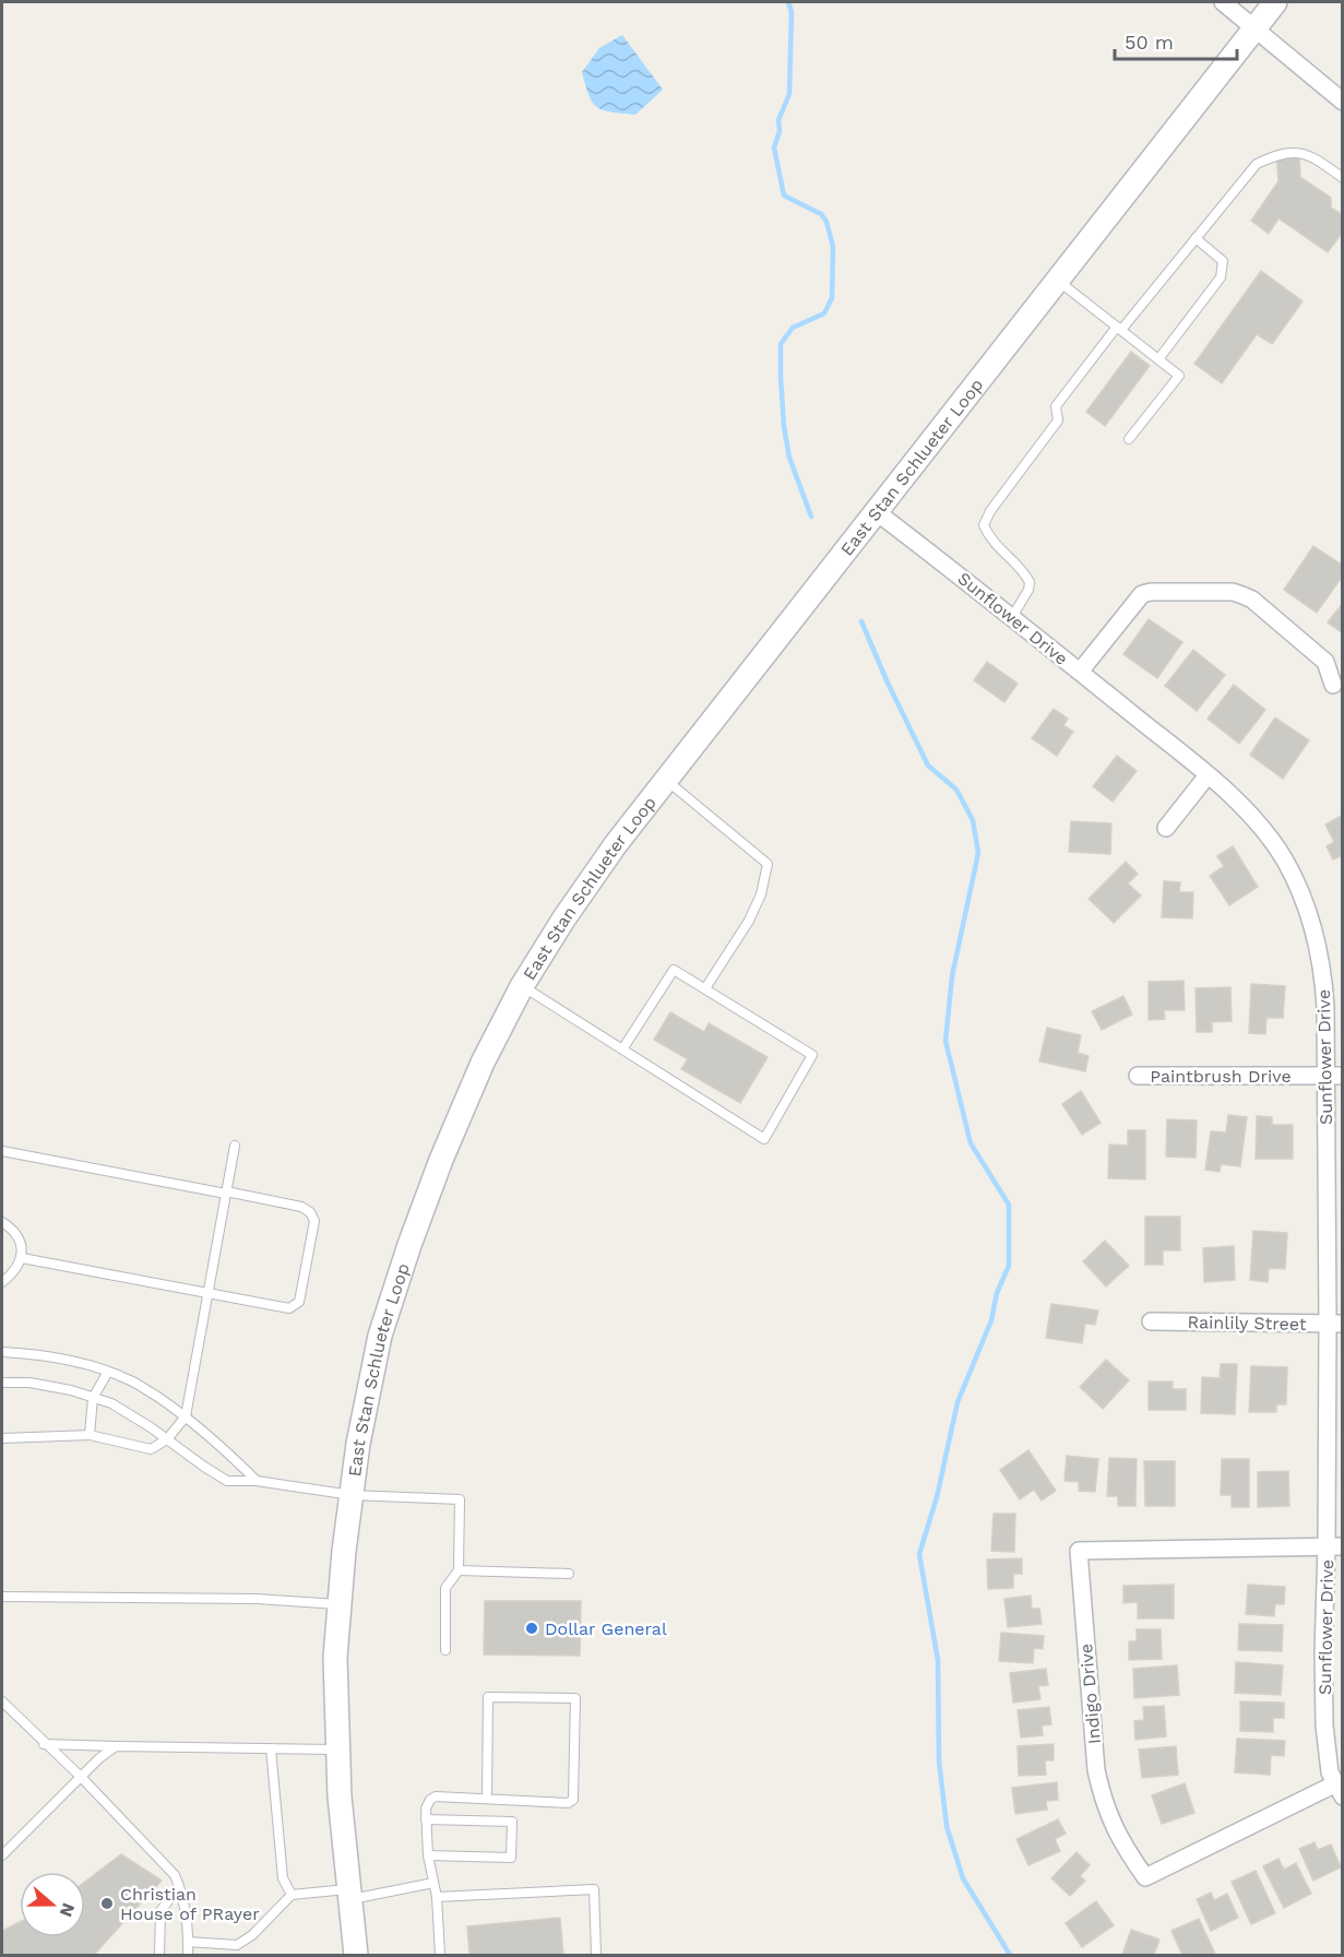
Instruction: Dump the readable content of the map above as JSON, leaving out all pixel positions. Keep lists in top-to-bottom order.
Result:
{
  "streets": {
    "main road": ["East Stan Schlueter Loop"],
    "street": [
      "Sunflower Drive",
      "Paintbrush Drive",
      "Rainlily Street",
      "Indigo Drive"
    ]
  },
  "crossings": [
    ["East Stan Schlueter Loop", "Sunflower Drive"],
    ["Sunflower Drive", "Paintbrush Drive"],
    ["Sunflower Drive", "Rainlily Street"],
    ["Sunflower Drive", "Indigo Drive"]
  ],
  "places": ["Dollar General", "Christian House of PRayer"],
  "scale_bar": "50 m",
  "north": "right"
}
